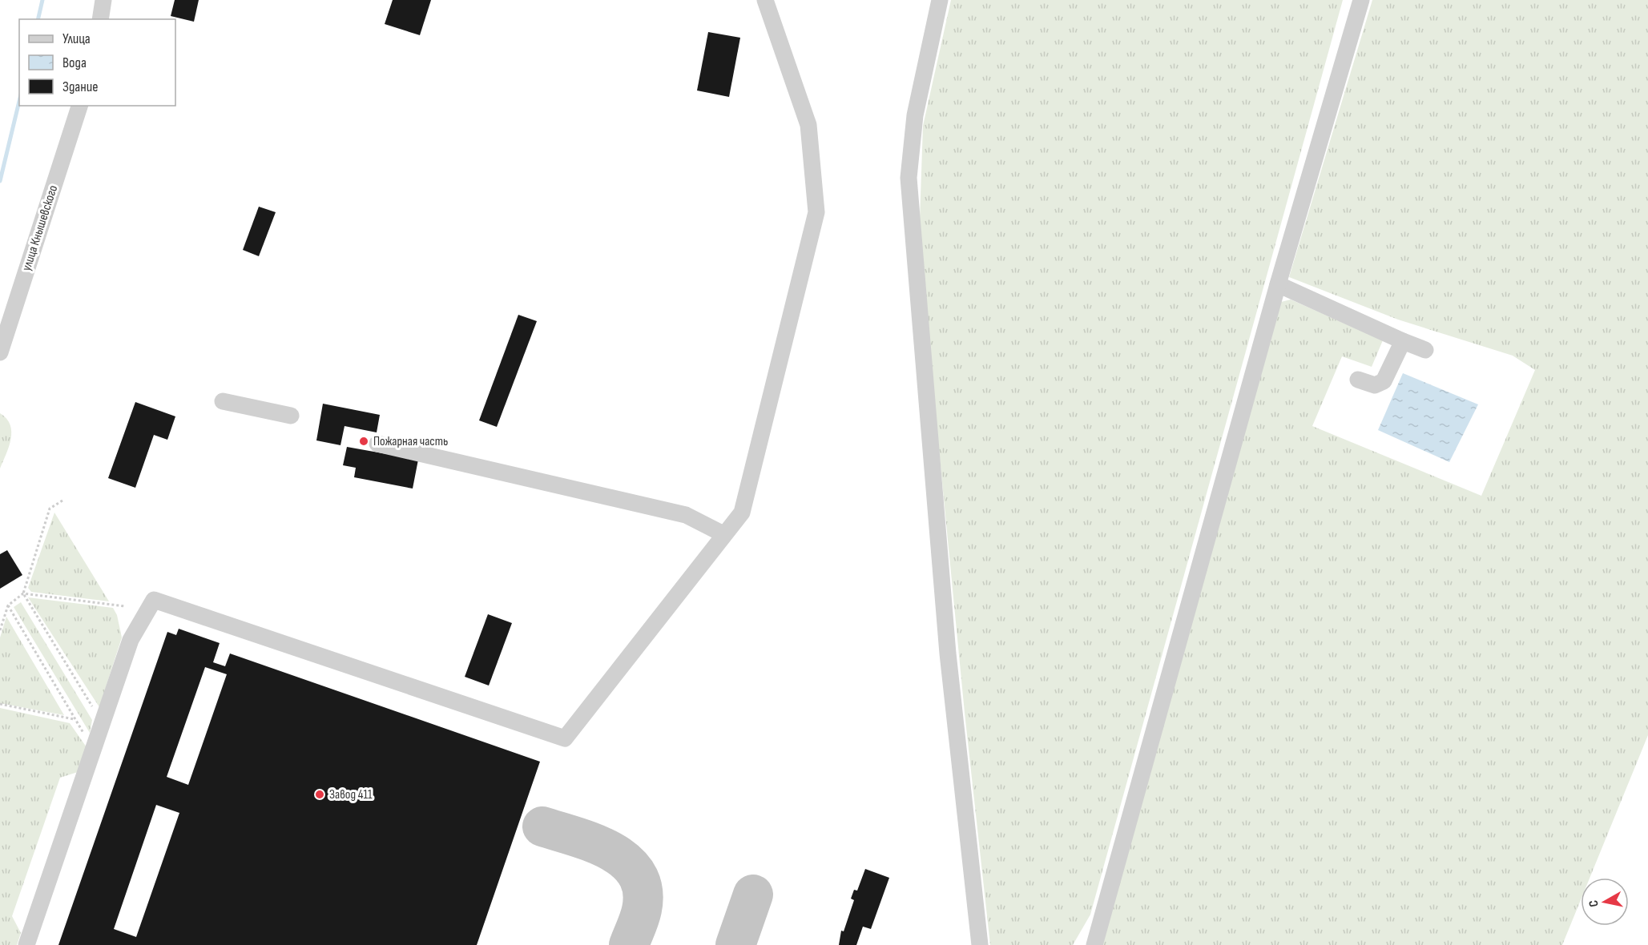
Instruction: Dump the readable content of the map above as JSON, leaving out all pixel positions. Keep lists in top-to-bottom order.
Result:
{
  "streets": {
    "street": ["улица Кнышевского"]
  },
  "places": ["Пожарная часть", "Завод 411"],
  "legend": ["Улица", "Вода", "Здание"],
  "north": "left"
}
